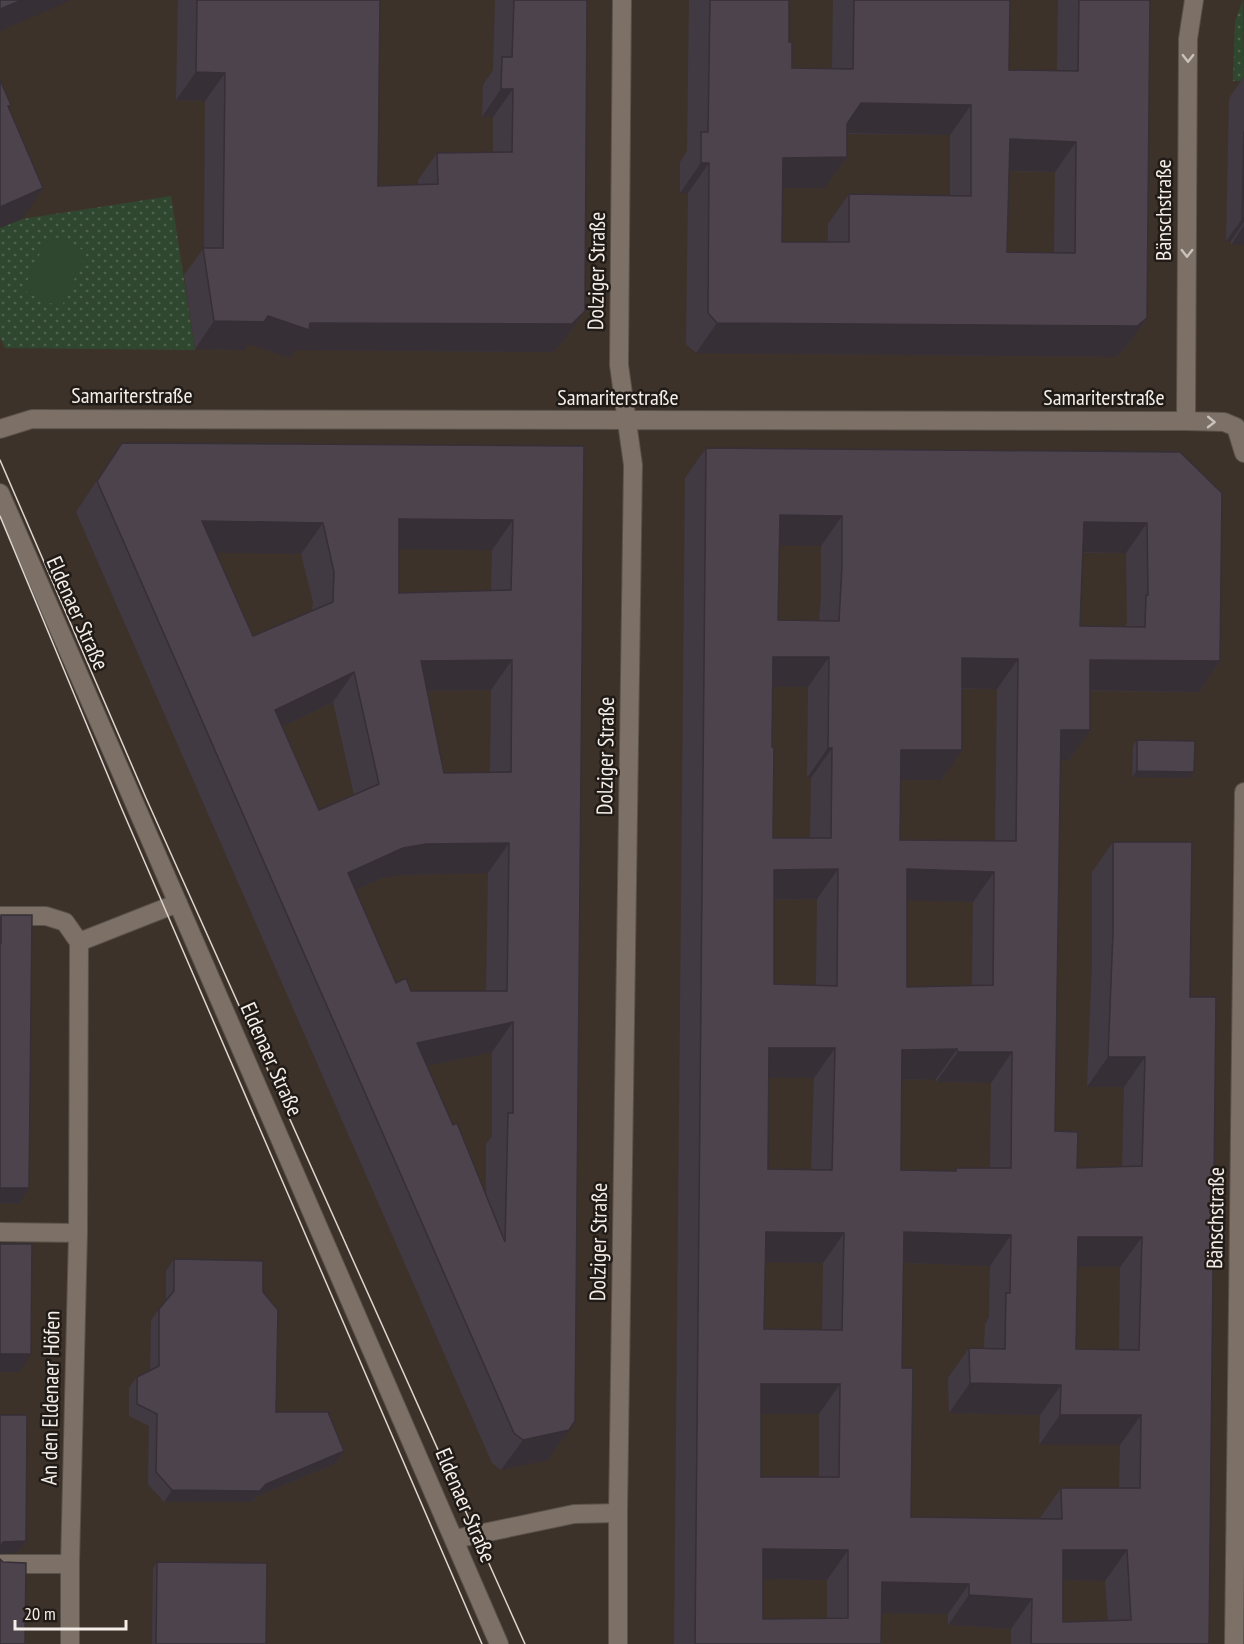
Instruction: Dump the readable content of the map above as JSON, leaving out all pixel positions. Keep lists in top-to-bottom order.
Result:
{
  "streets": {
    "street": [
      "Bänschstraße",
      "Dolziger Straße",
      "Samariterstraße",
      "Eldenaer Straße",
      "An den Eldenaer Höfen"
    ]
  },
  "crossings": [
    ["Bänschstraße", "Samariterstraße"],
    ["Dolziger Straße", "Samariterstraße"]
  ],
  "scale_bar": "20 m"
}
